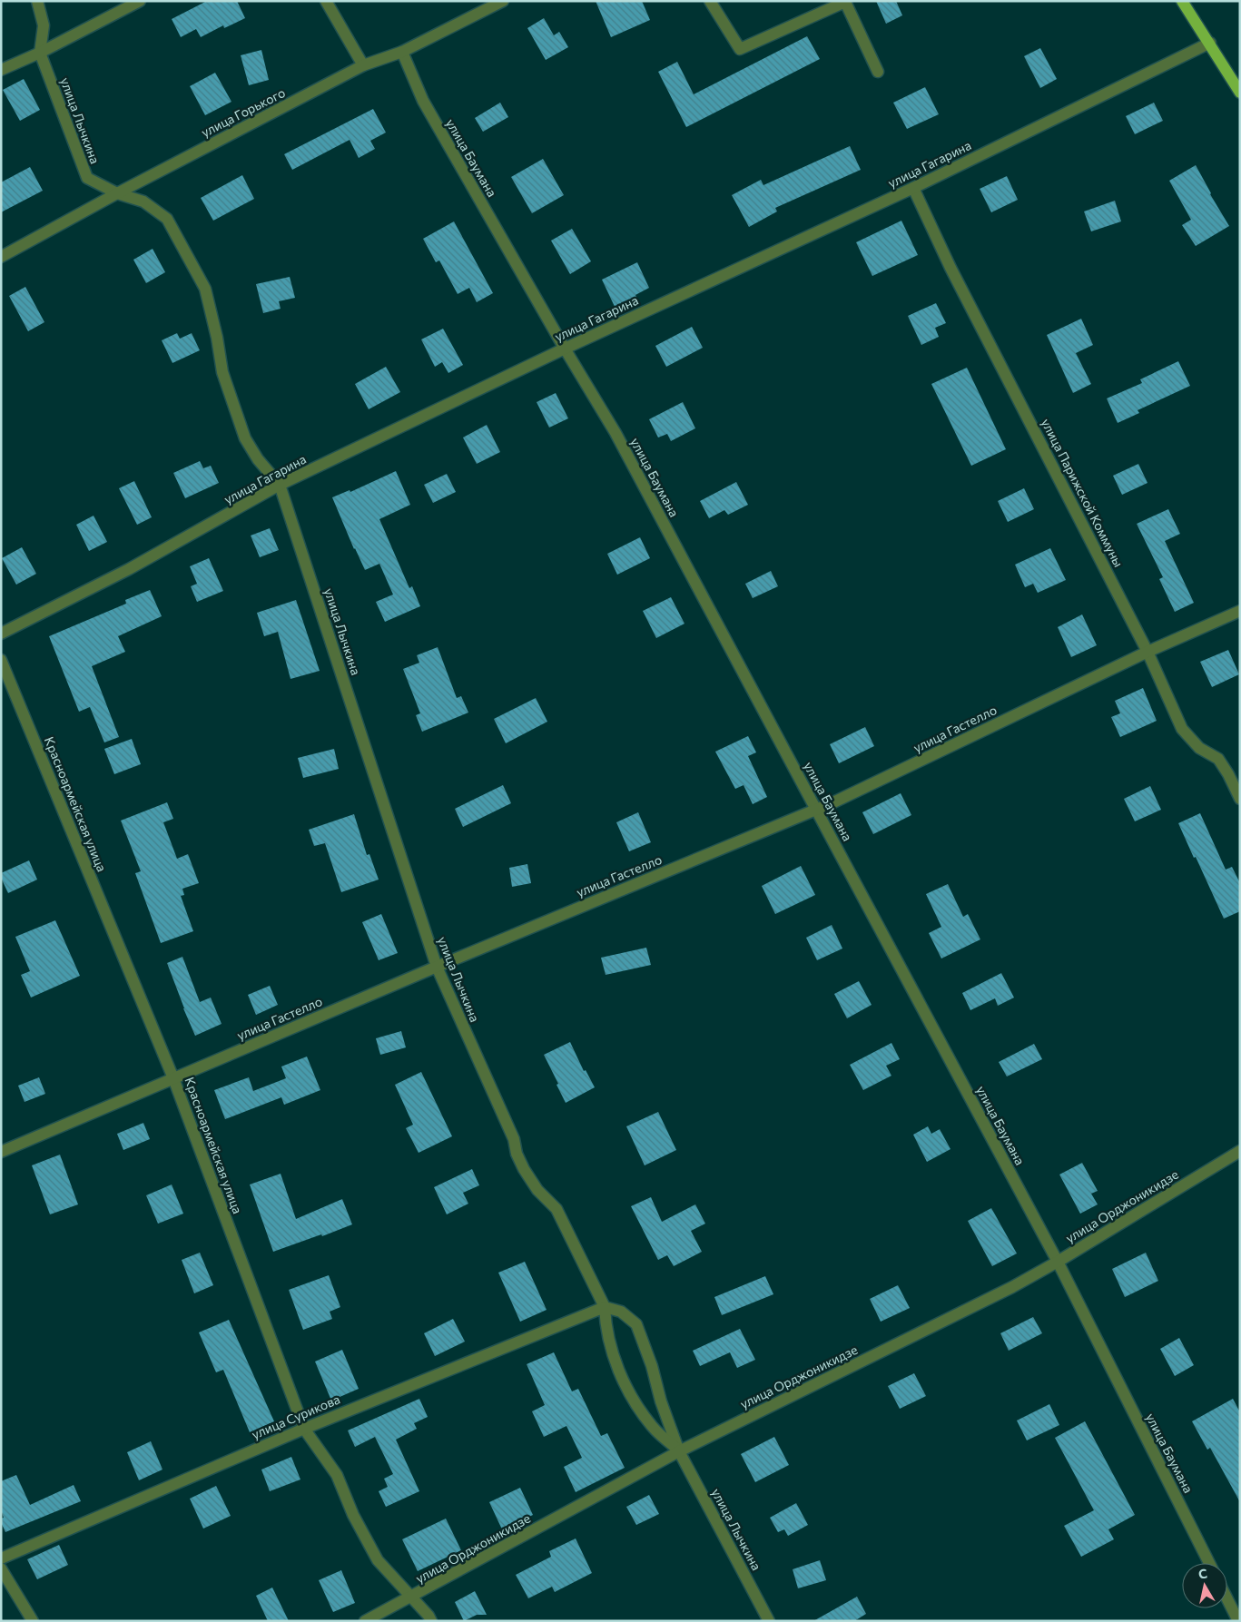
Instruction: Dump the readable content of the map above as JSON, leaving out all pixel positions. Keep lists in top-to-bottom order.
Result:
{
  "streets": {
    "street": [
      "улица Горького",
      "улица Лычкина",
      "улица Баумана",
      "улица Гагарина",
      "улица Парижской Коммуны",
      "улица Гастелло",
      "Красноармейская улица",
      "улица Орджоникидзе",
      "улица Сурикова"
    ]
  },
  "crossings": [
    ["улица Горького", "улица Лычкина"],
    ["улица Горького", "улица Баумана"],
    ["улица Лычкина", "улица Гагарина"],
    ["улица Лычкина", "улица Гастелло"],
    ["улица Лычкина", "улица Орджоникидзе"],
    ["улица Лычкина", "улица Сурикова"],
    ["улица Баумана", "улица Гагарина"],
    ["улица Баумана", "улица Гастелло"],
    ["улица Баумана", "улица Орджоникидзе"],
    ["улица Гагарина", "улица Парижской Коммуны"],
    ["улица Парижской Коммуны", "улица Гастелло"],
    ["улица Гастелло", "Красноармейская улица"],
    ["Красноармейская улица", "улица Орджоникидзе"],
    ["Красноармейская улица", "улица Сурикова"]
  ],
  "north": "top"
}
